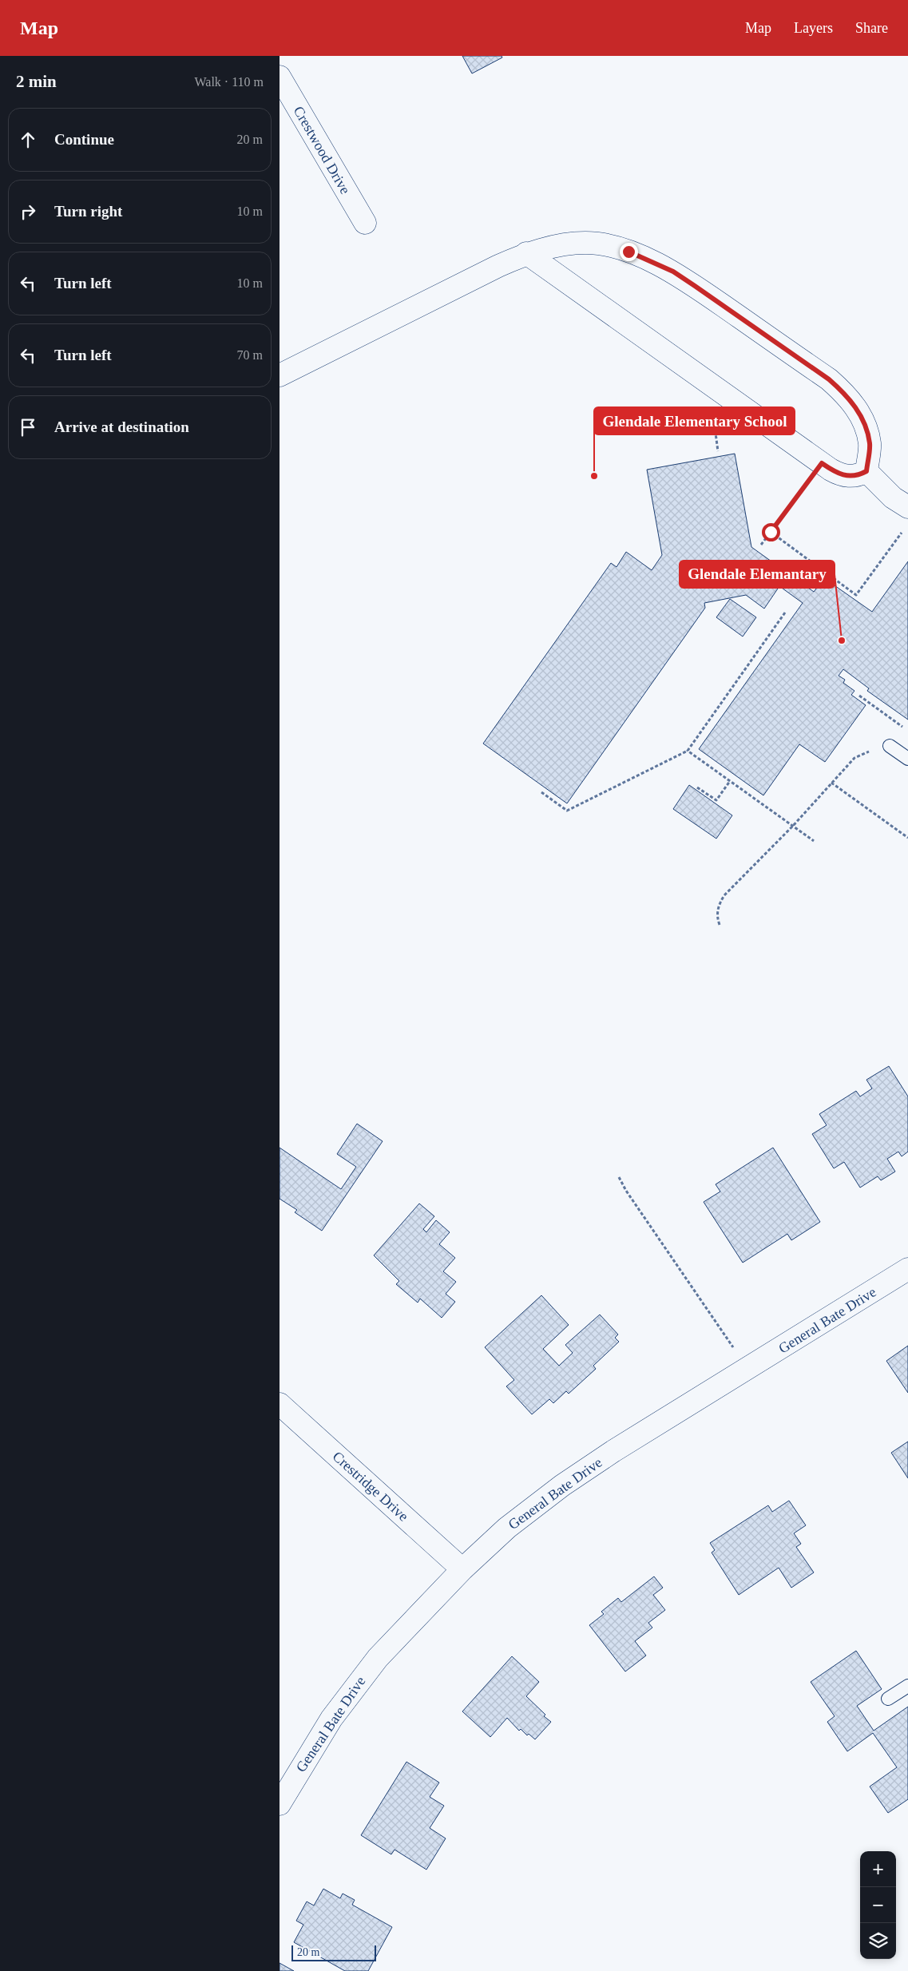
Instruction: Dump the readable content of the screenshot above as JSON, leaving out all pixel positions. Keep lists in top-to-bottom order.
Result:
{
  "streets": {
    "street": ["Crestwood Drive", "General Bate Drive", "Crestridge Drive"]
  },
  "crossings": [
    ["General Bate Drive", "Crestridge Drive"]
  ],
  "places": ["Glendale Elementary School", "Glendale Elemantary"],
  "scale_bar": "20 m",
  "page": {
    "header": "Map",
    "nav": ["Map", "Layers", "Share"],
    "heading": ["2 min", "Walk · 110 m"],
    "list": [
      ["Continue", "20 m"],
      ["Turn right", "10 m"],
      ["Turn left", "10 m"],
      ["Turn left", "70 m"],
      "Arrive at destination"
    ],
    "map_buttons": ["+", "−"],
    "scale": "20 m"
  }
}
